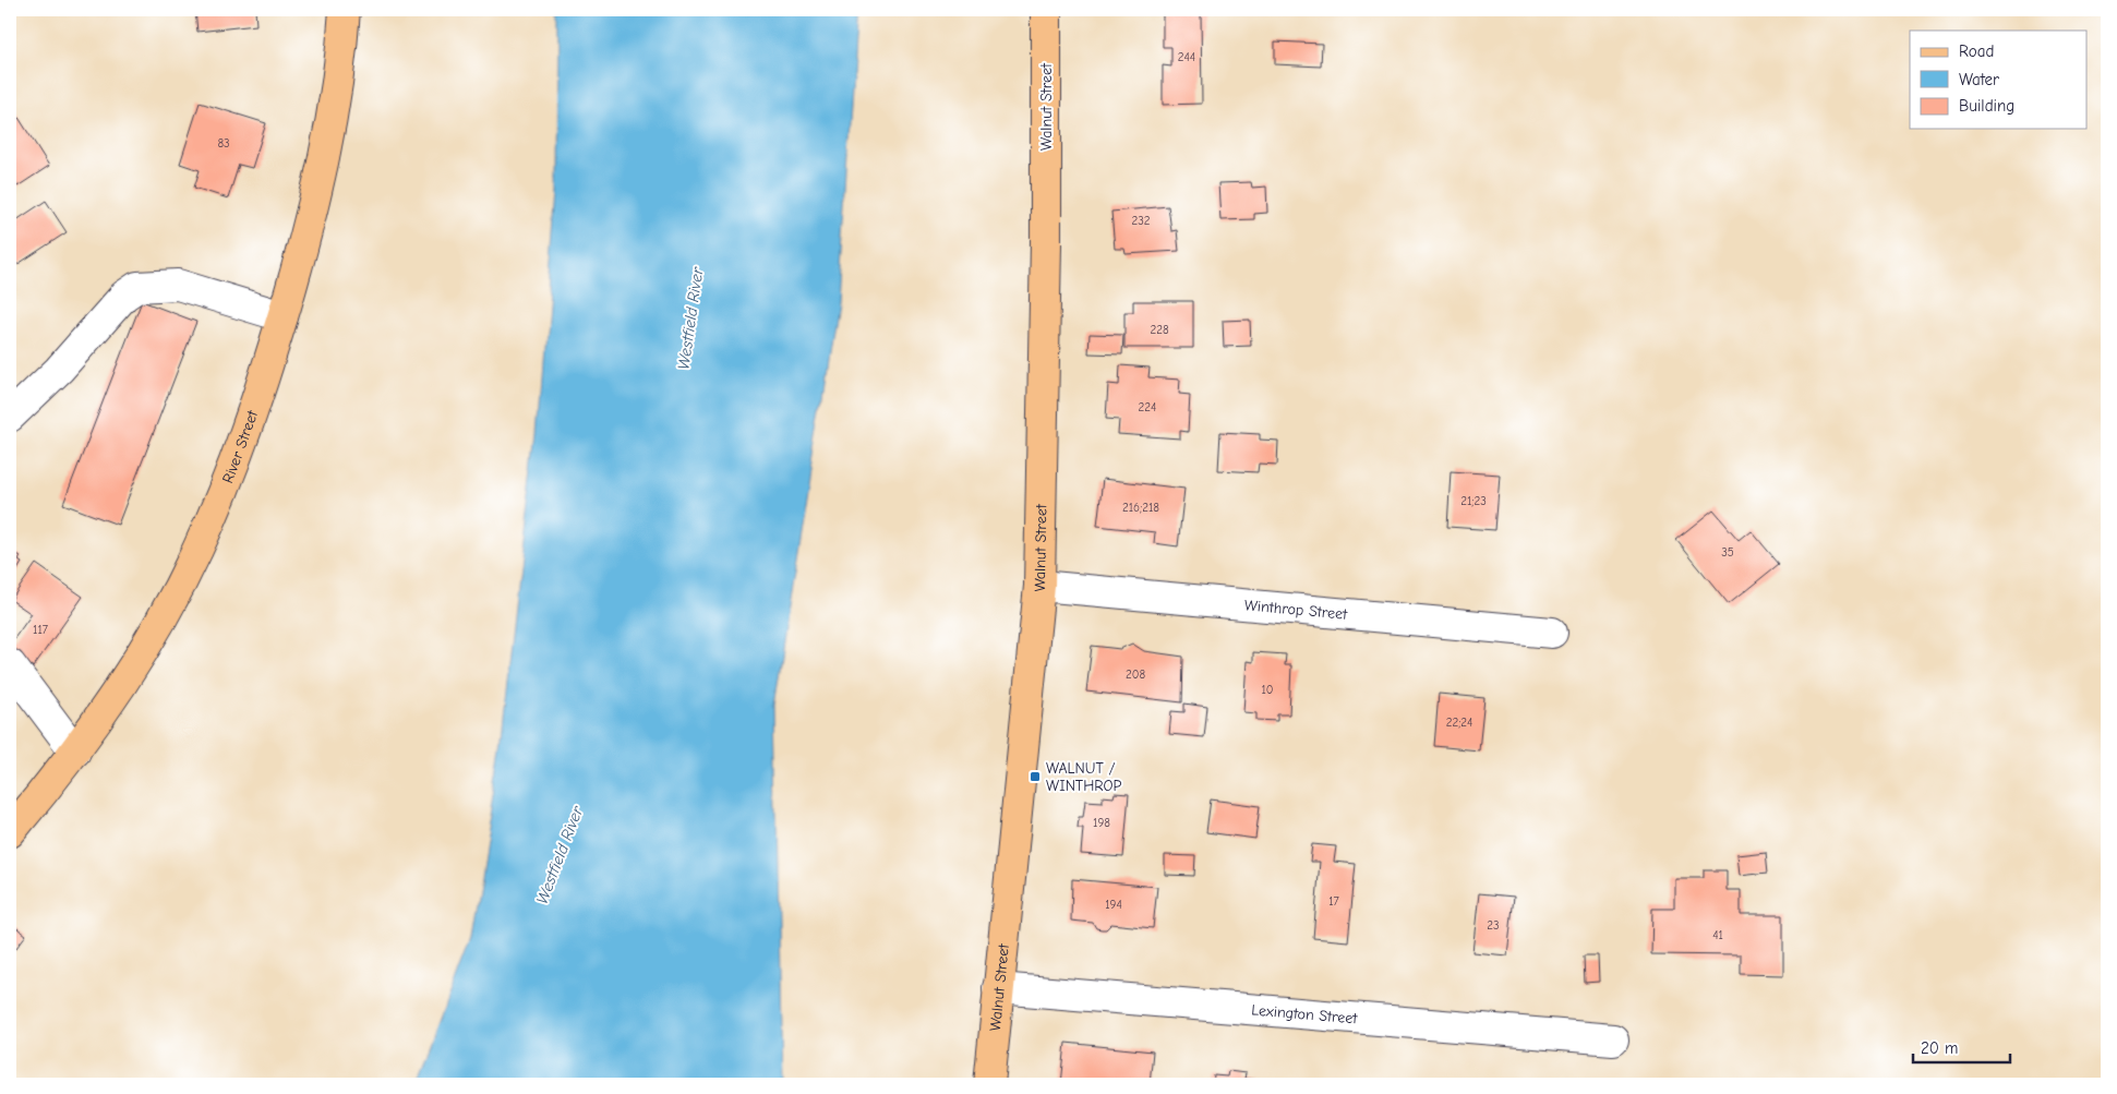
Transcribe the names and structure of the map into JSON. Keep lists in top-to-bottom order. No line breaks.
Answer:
{"streets":{"main road":["Walnut Street","River Street"],"street":["Winthrop Street","Lexington Street"]},"crossings":[["Walnut Street","Winthrop Street"],["Walnut Street","Lexington Street"]],"water":["Westfield River"],"places":{"transit":["WALNUT / WINTHROP"]},"house_numbers":["244","83","232","228","224","21;23","216;218","35","117","208","10","22;24","198","17","194","23","41"],"legend":["Road","Water","Building"],"scale_bar":"20 m"}
